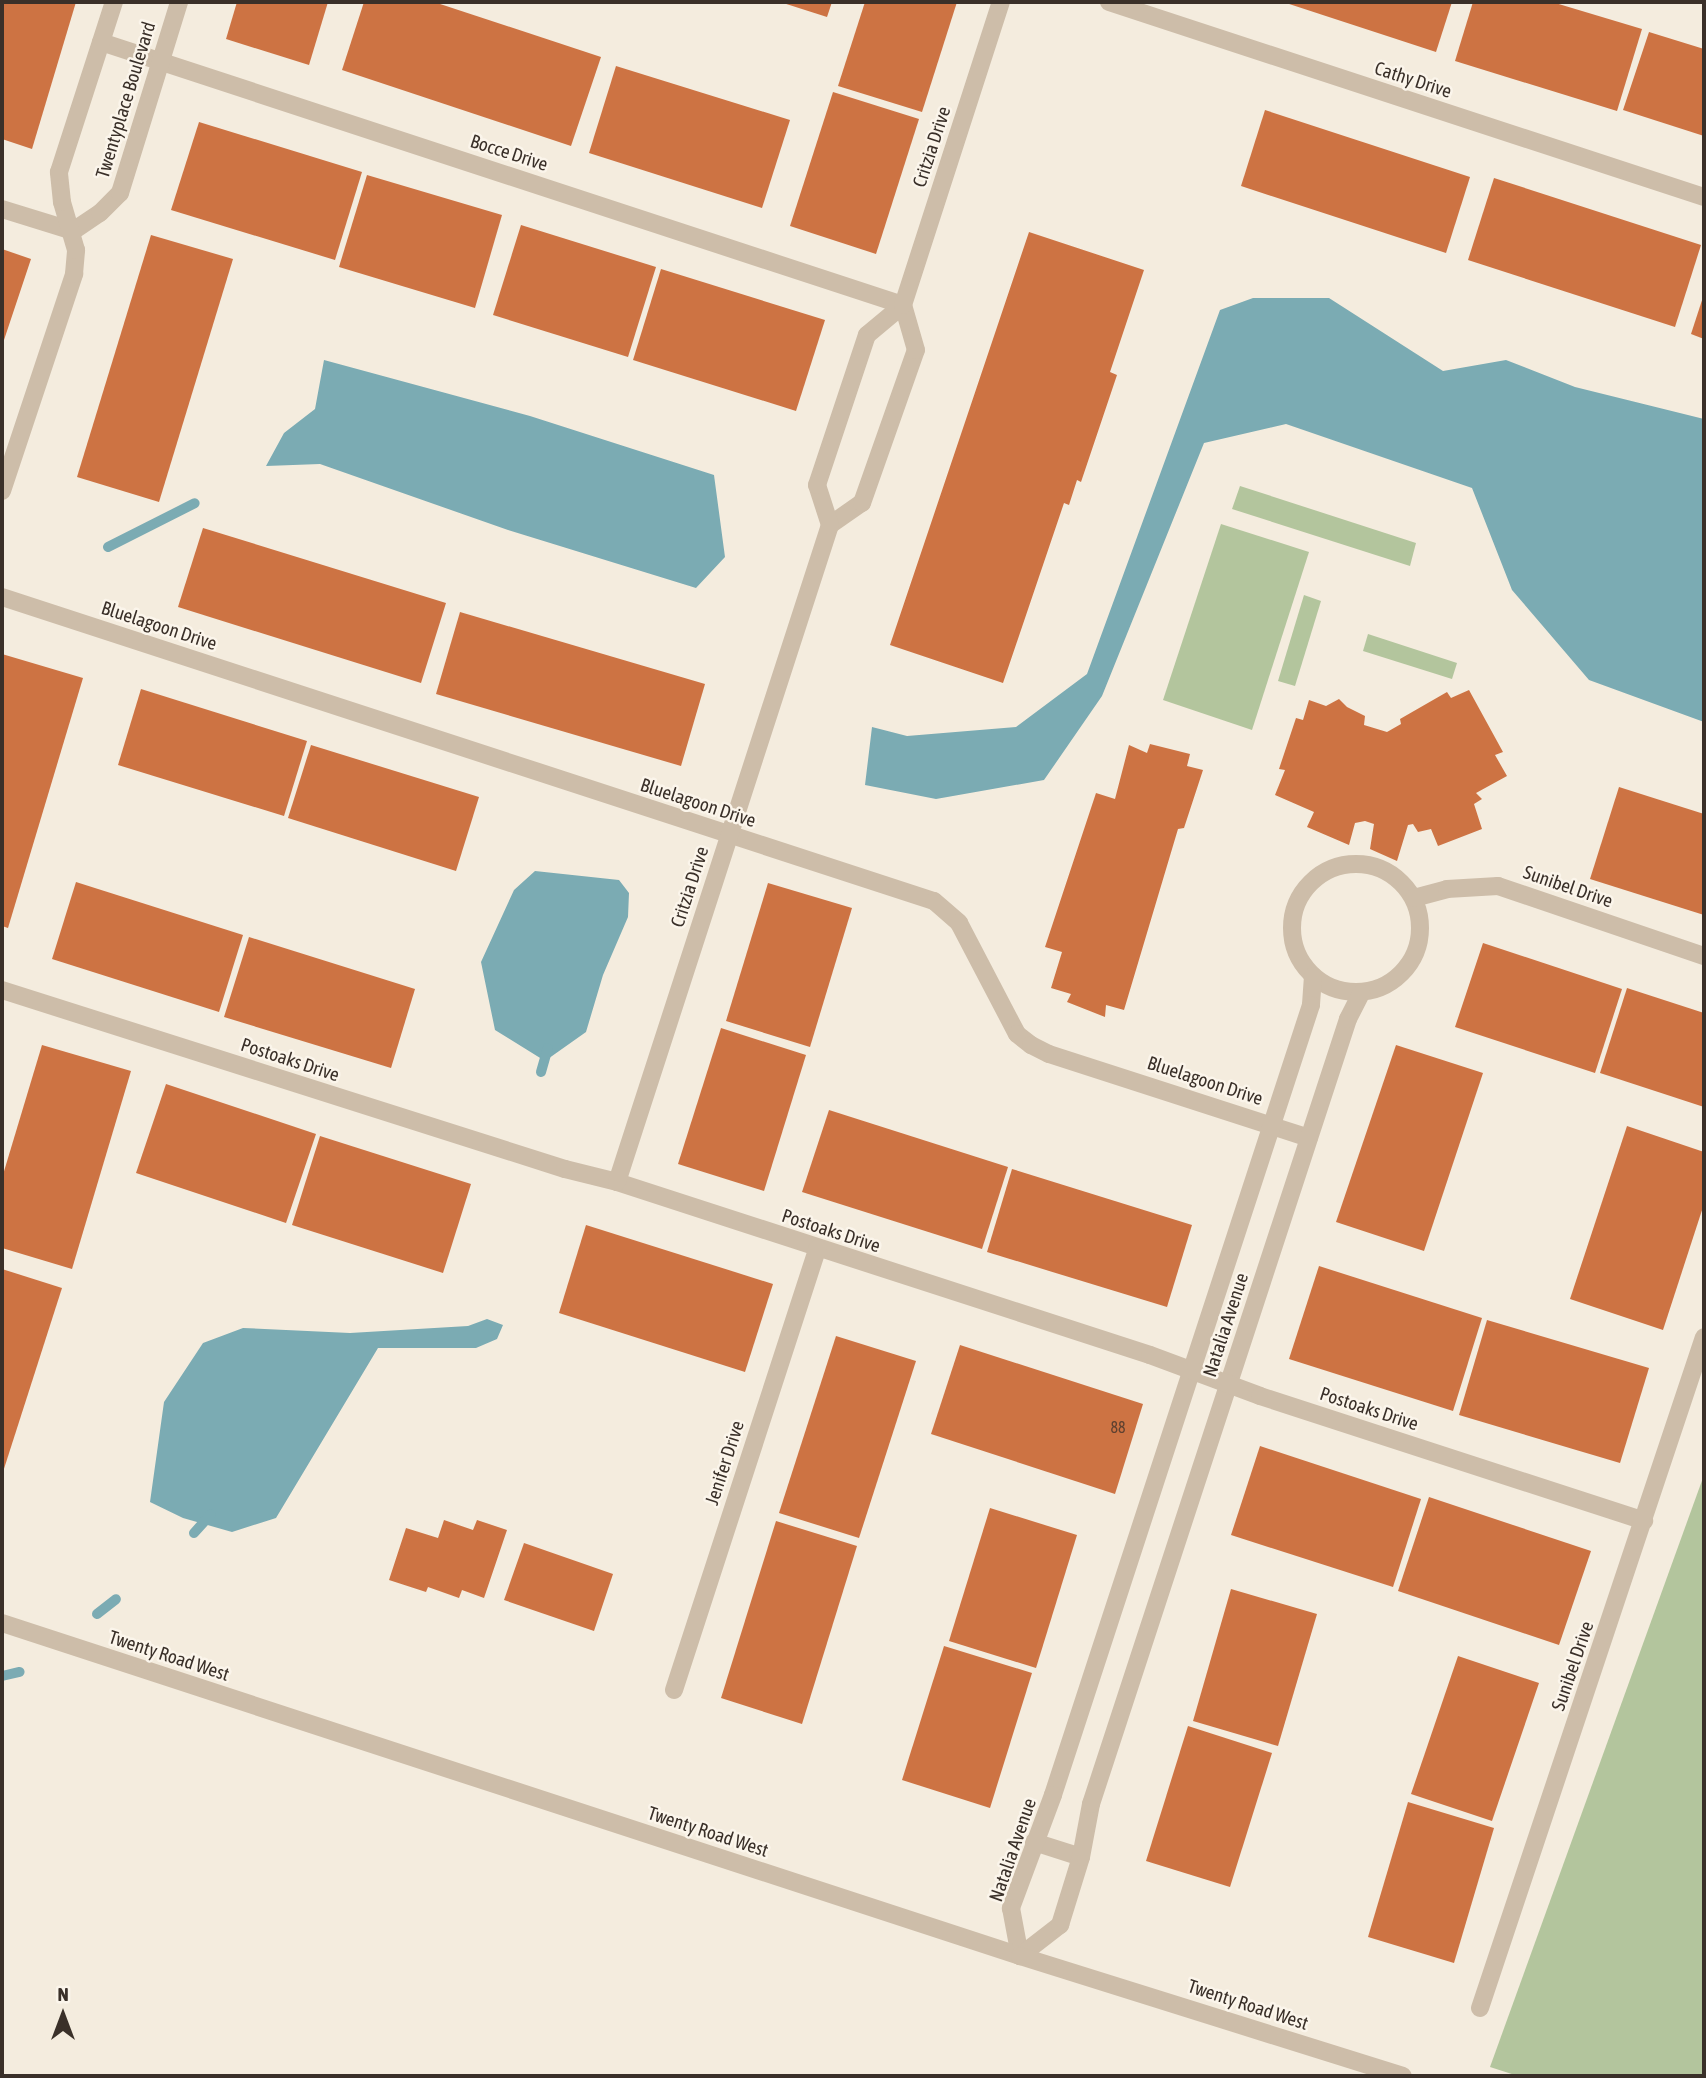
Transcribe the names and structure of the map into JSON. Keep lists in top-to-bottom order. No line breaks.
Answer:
{"streets":{"street":["Cathy Drive","Twentyplace Boulevard","Critzia Drive","Bocce Drive","Bluelagoon Drive","Sunibel Drive","Postoaks Drive","Natalia Avenue","Jenifer Drive","Twenty Road West"]},"crossings":[["Twentyplace Boulevard","Bocce Drive"],["Critzia Drive","Bocce Drive"],["Critzia Drive","Bluelagoon Drive"],["Critzia Drive","Postoaks Drive"],["Bluelagoon Drive","Natalia Avenue"],["Sunibel Drive","Postoaks Drive"],["Sunibel Drive","Natalia Avenue"],["Postoaks Drive","Natalia Avenue"],["Postoaks Drive","Jenifer Drive"],["Natalia Avenue","Twenty Road West"]],"house_numbers":["88"],"north":"top"}
